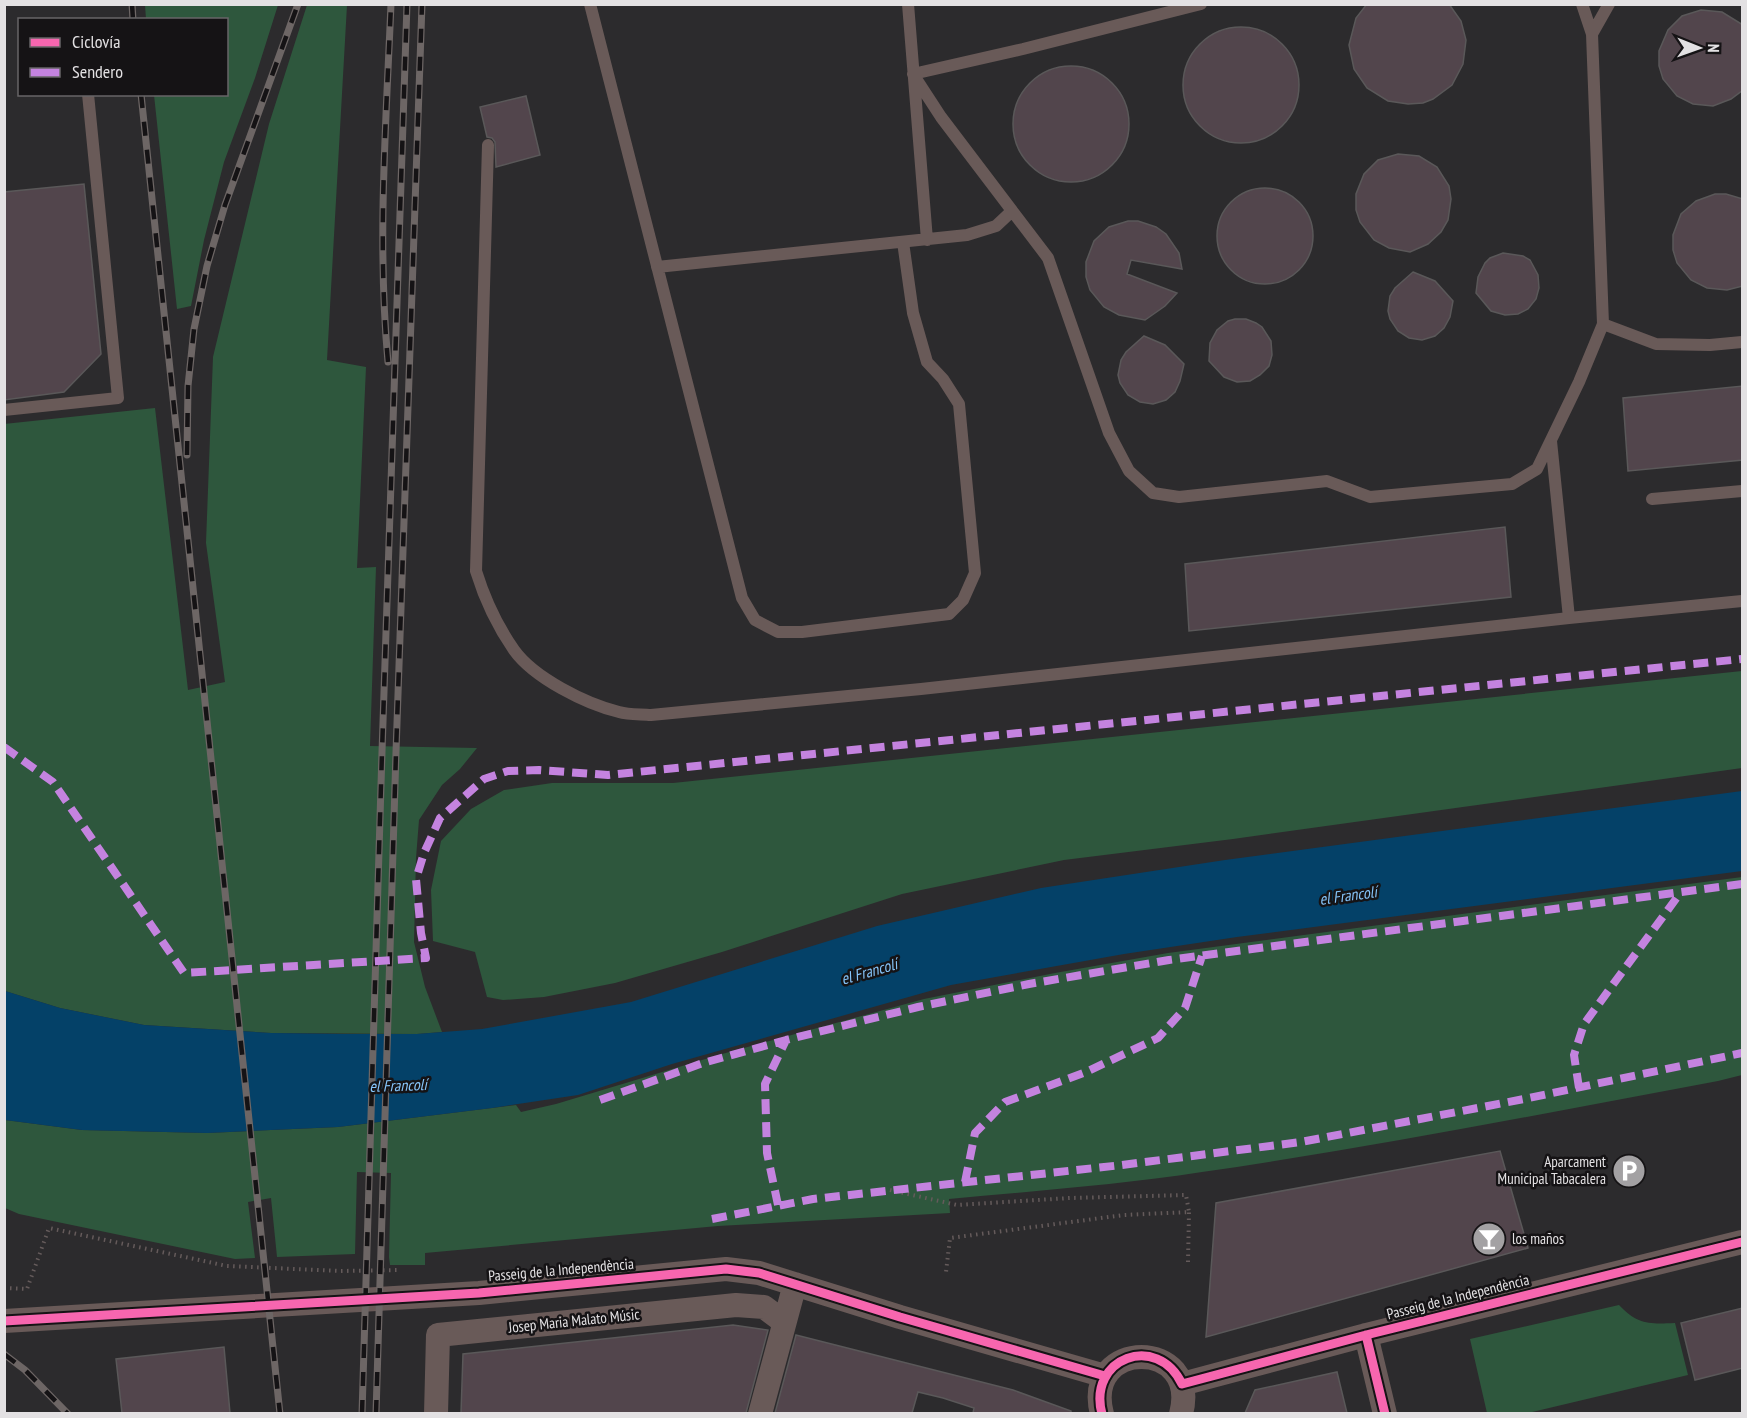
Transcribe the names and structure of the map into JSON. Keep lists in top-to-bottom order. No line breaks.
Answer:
{"streets":{"street":["Passeig de la Independència","Josep Maria Malato Músic"]},"water":["el Francolí"],"places":{"parking":["Aparcament Municipal Tabacalera"],"bar":["los maños"]},"legend":["Ciclovía","Sendero"],"north":"right"}
